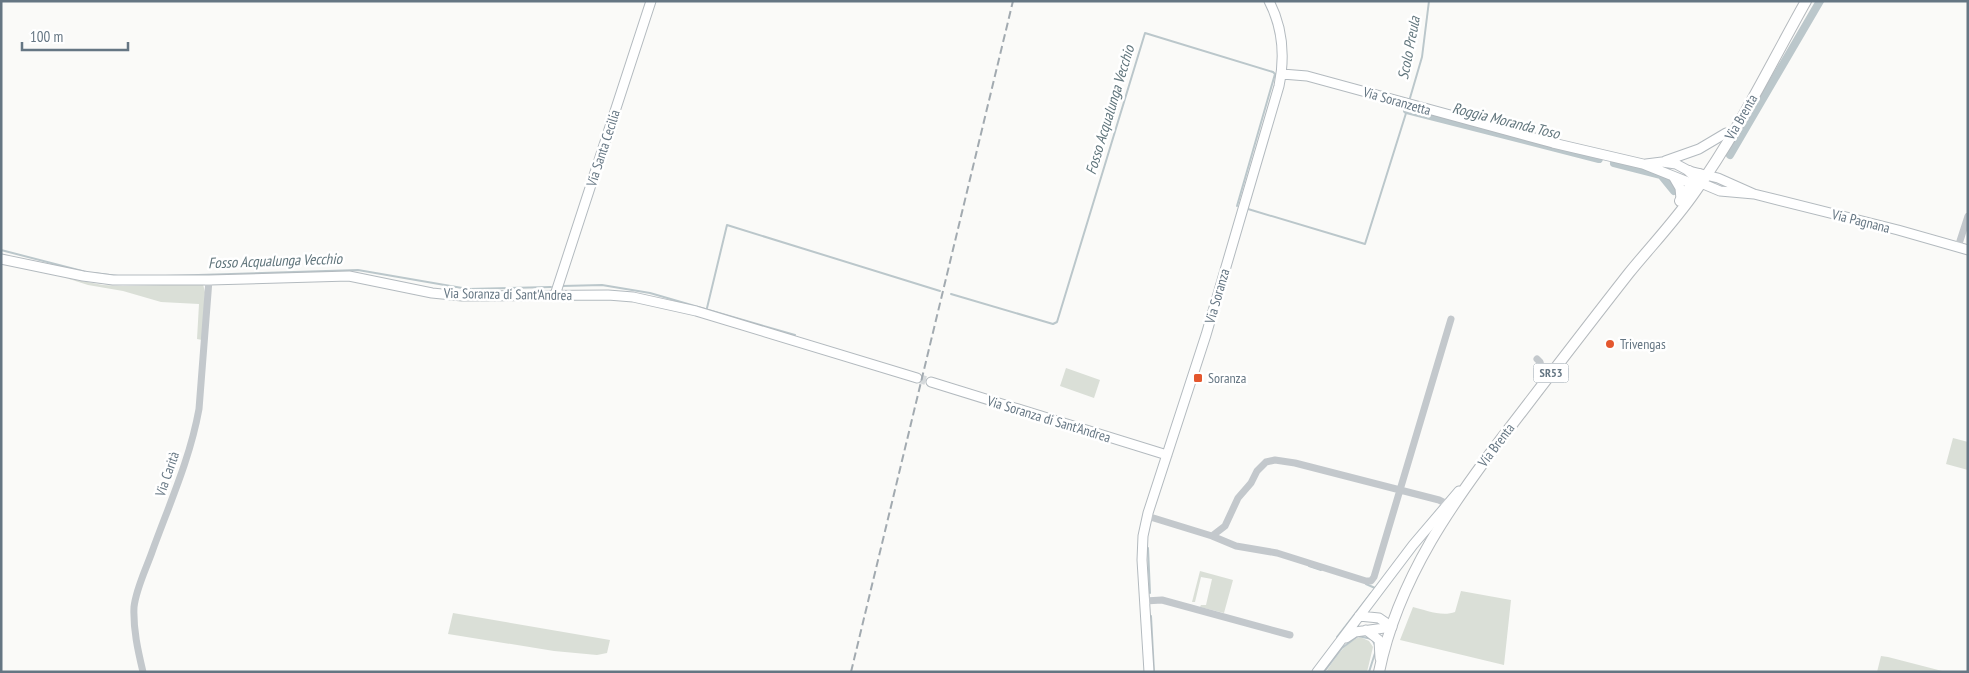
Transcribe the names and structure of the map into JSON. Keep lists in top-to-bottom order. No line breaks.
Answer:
{"streets":{"main road":["Via Brenta","SR53"],"street":["Via Soranzetta","Via Santa Cecilia","Via Pagnana","Via Soranza di Sant'Andrea","Via Soranza","Via Carità"]},"crossings":[["Via Soranzetta","Via Brenta"],["Via Soranzetta","Via Pagnana"],["Via Soranzetta","Via Soranza"],["Via Brenta","Via Pagnana"],["Via Brenta","SR53"],["Via Santa Cecilia","Via Soranza di Sant'Andrea"],["Via Soranza di Sant'Andrea","Via Soranza"],["Via Soranza di Sant'Andrea","Via Carità"]],"water":["Scolo Preula","Fosso Acqualunga Vecchio","Roggia Moranda Toso"],"places":{"other":["Trivengas"],"transit":["Soranza"]},"scale_bar":"100 m"}
